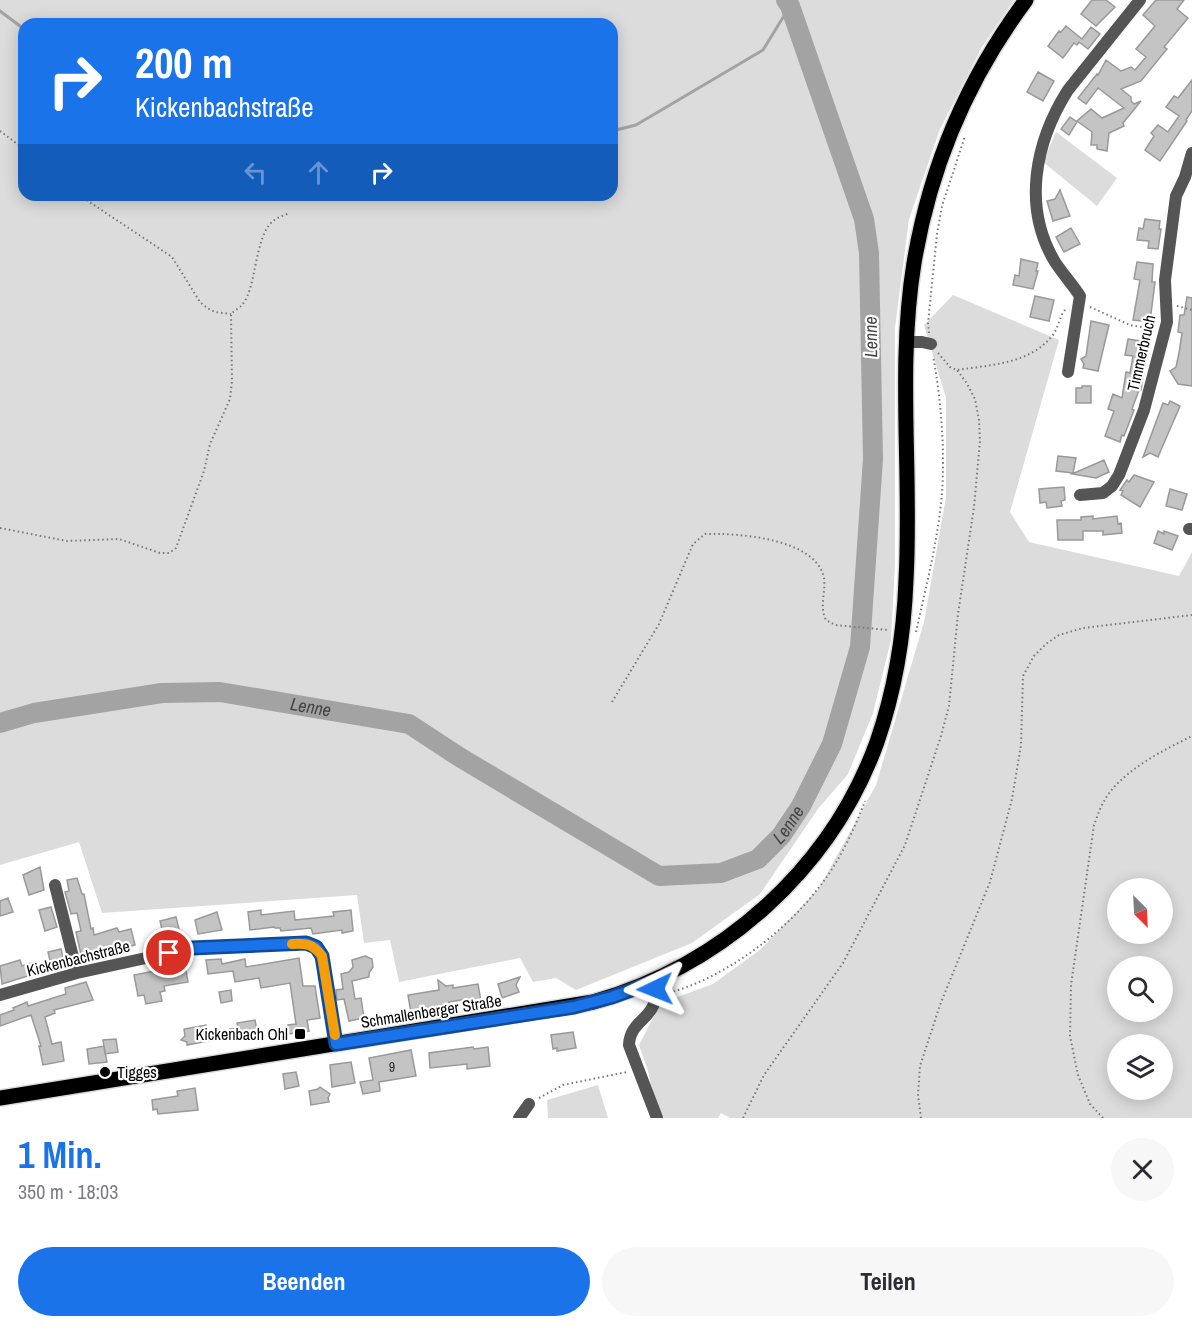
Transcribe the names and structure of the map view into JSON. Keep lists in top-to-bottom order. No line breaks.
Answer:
{"streets":{"main road":["Schmallenberger Straße"],"street":["Timmerbruch","Kickenbachstraße"]},"crossings":[["Kickenbachstraße","Schmallenberger Straße"]],"water":["Lenne"],"places":{"transit":["Kickenbach Ohl"],"other":["Tigges"]},"house_numbers":["9"],"north":"bottom right","page":{"turn":["200 m","Kickenbachstraße"],"heading":["1 Min.","350 m · 18:03"],"buttons":["Beenden","Teilen"]}}
